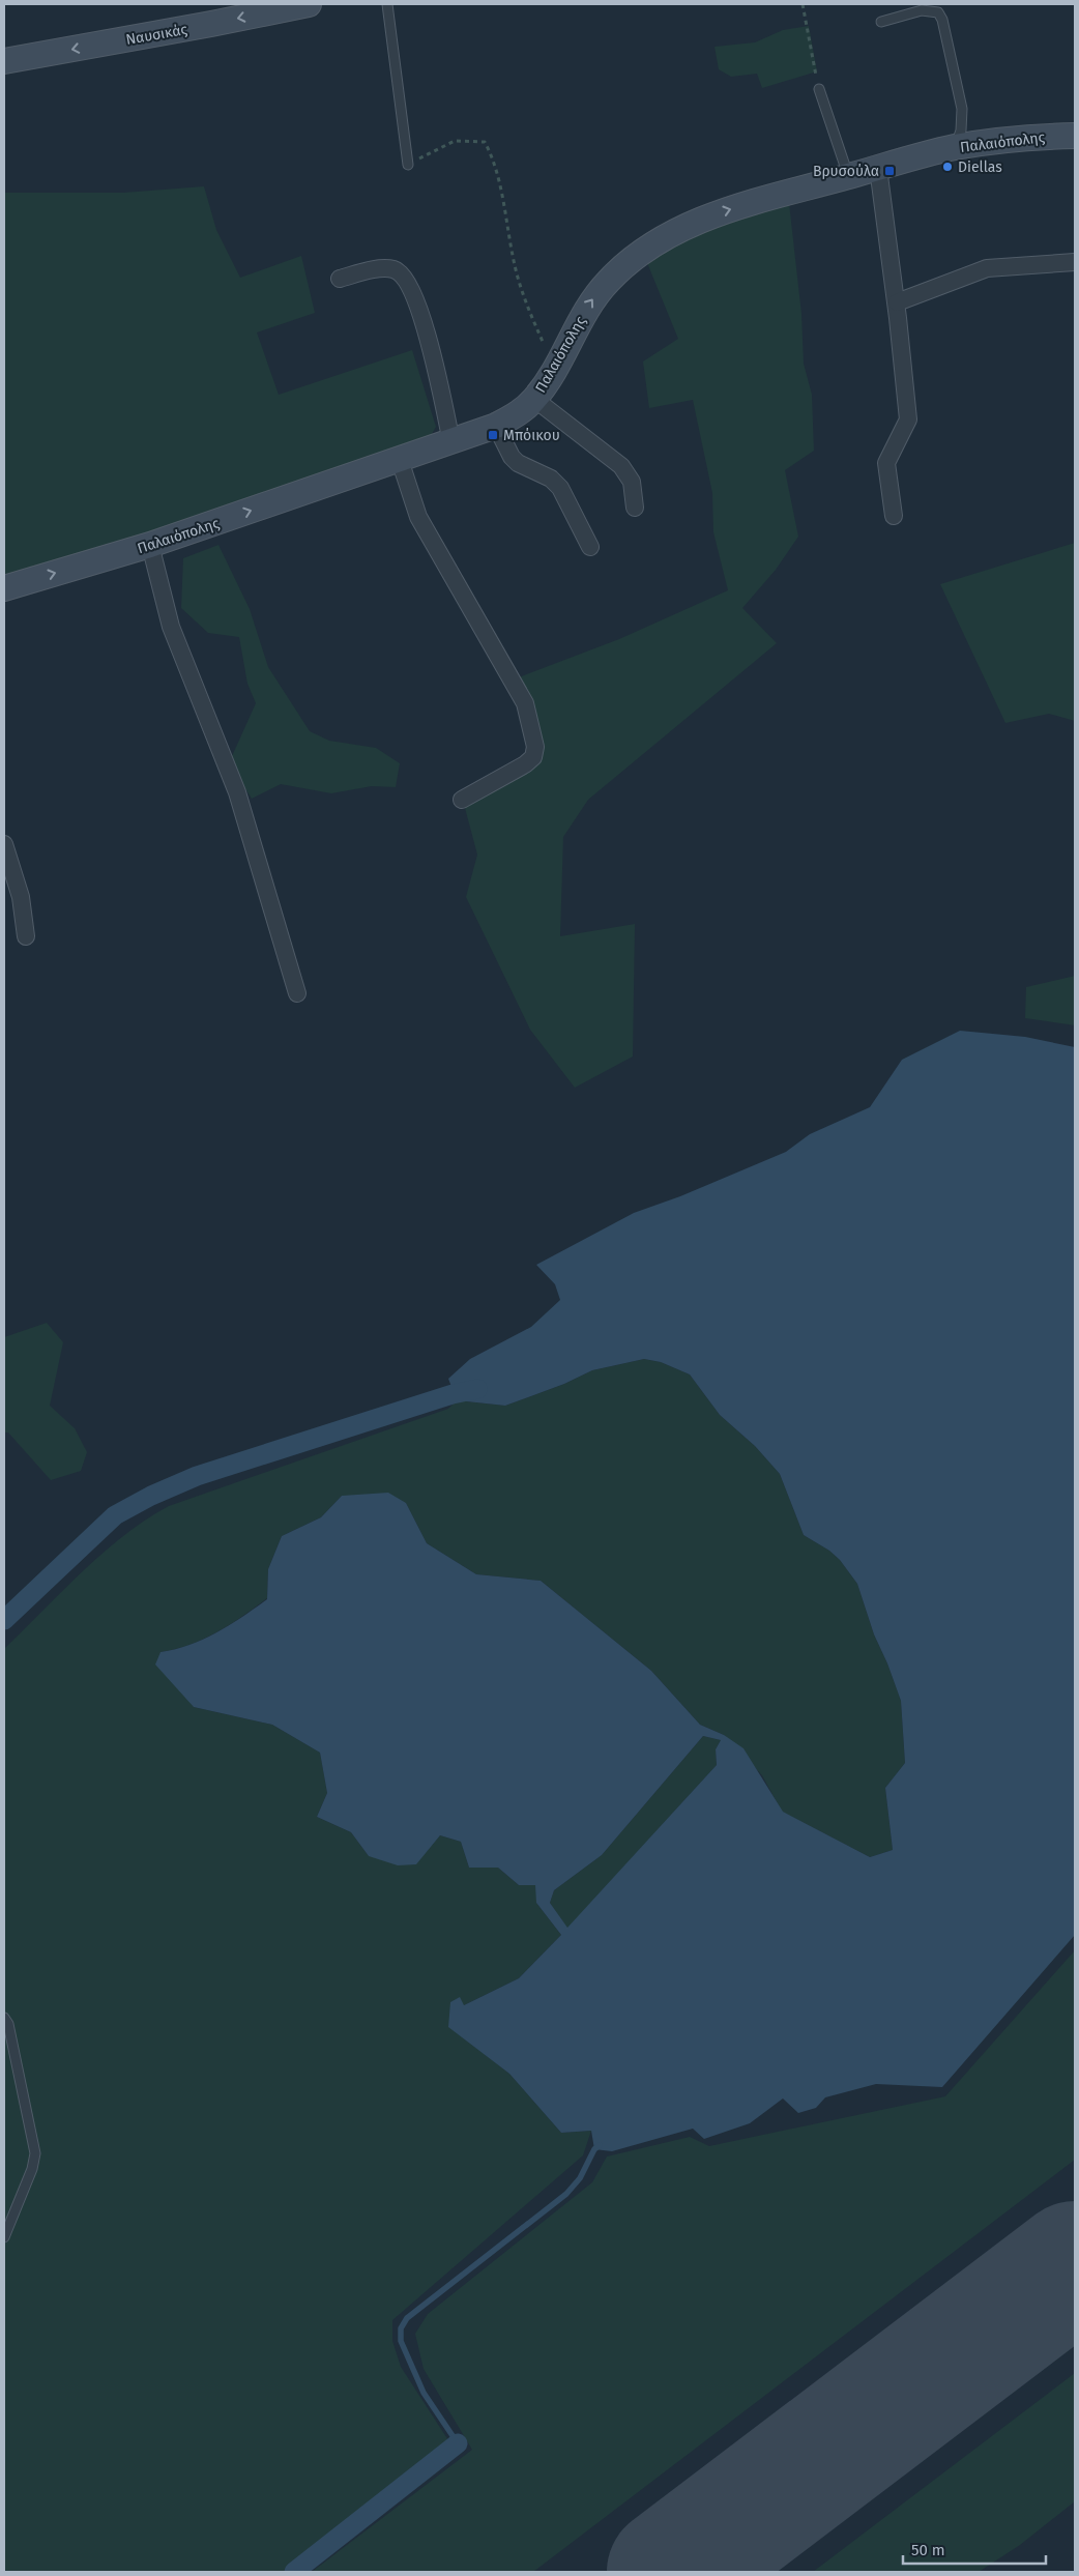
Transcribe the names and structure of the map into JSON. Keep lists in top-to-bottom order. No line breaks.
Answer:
{"streets":{"main road":["Ναυσικάς","Παλαιόπολης"]},"one_way":["Ναυσικάς","Παλαιόπολης"],"places":{"other":["Diellas"],"transit":["Βρυσούλα","Μπόικου"]},"scale_bar":"50 m"}
